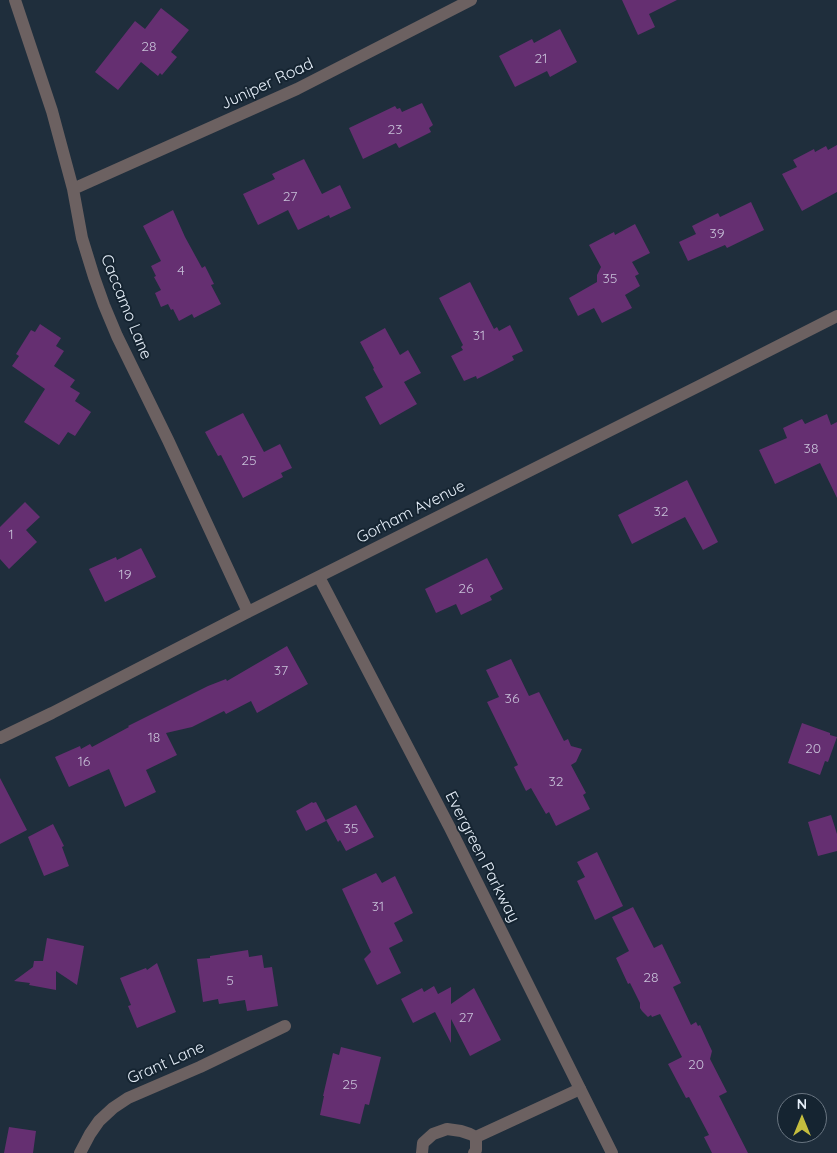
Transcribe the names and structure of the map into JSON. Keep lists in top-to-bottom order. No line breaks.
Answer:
{"streets":{"street":["Juniper Road","Caccamo Lane","Gorham Avenue","Evergreen Parkway","Grant Lane"]},"crossings":[["Juniper Road","Caccamo Lane"],["Caccamo Lane","Gorham Avenue"],["Gorham Avenue","Evergreen Parkway"]],"house_numbers":["28","21","23","27","39","4","35","31","38","25","32","1","19","26","37","36","18","20","16","32","35","31","28","5","27","20","25"],"north":"top"}
